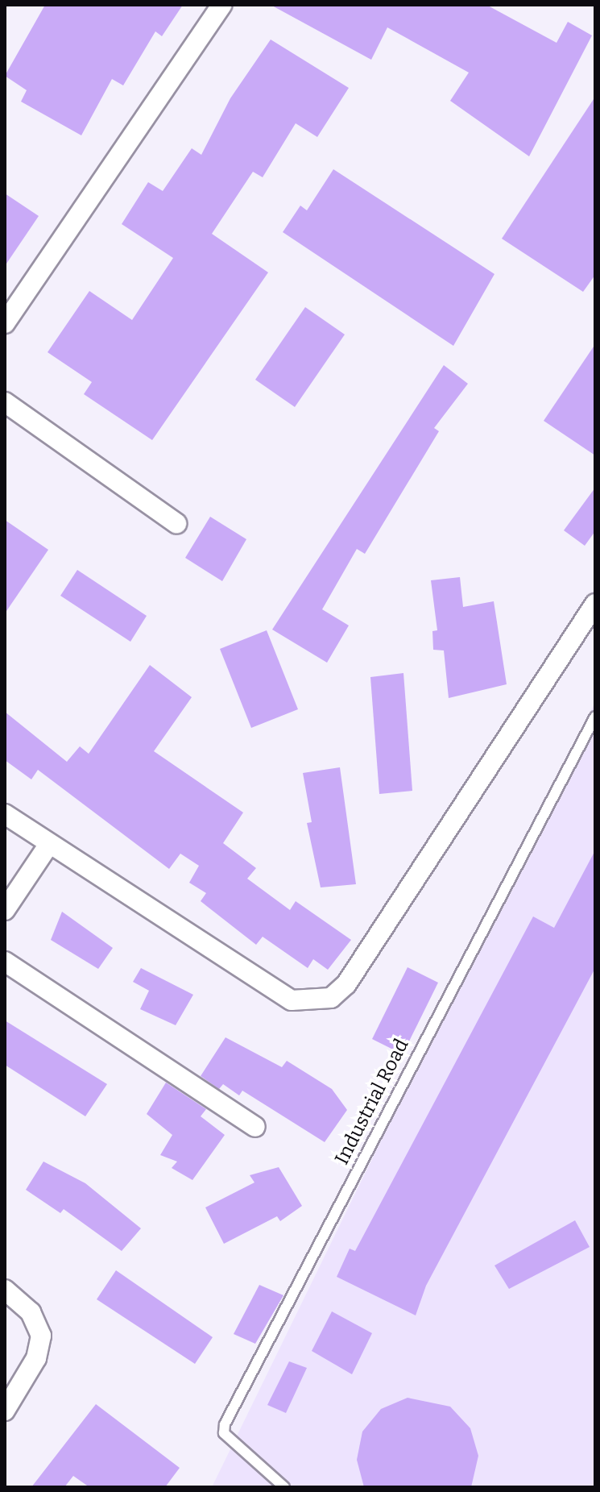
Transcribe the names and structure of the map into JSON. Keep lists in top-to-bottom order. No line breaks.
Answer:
{"streets":{"lane":["Industrial Road"]}}
